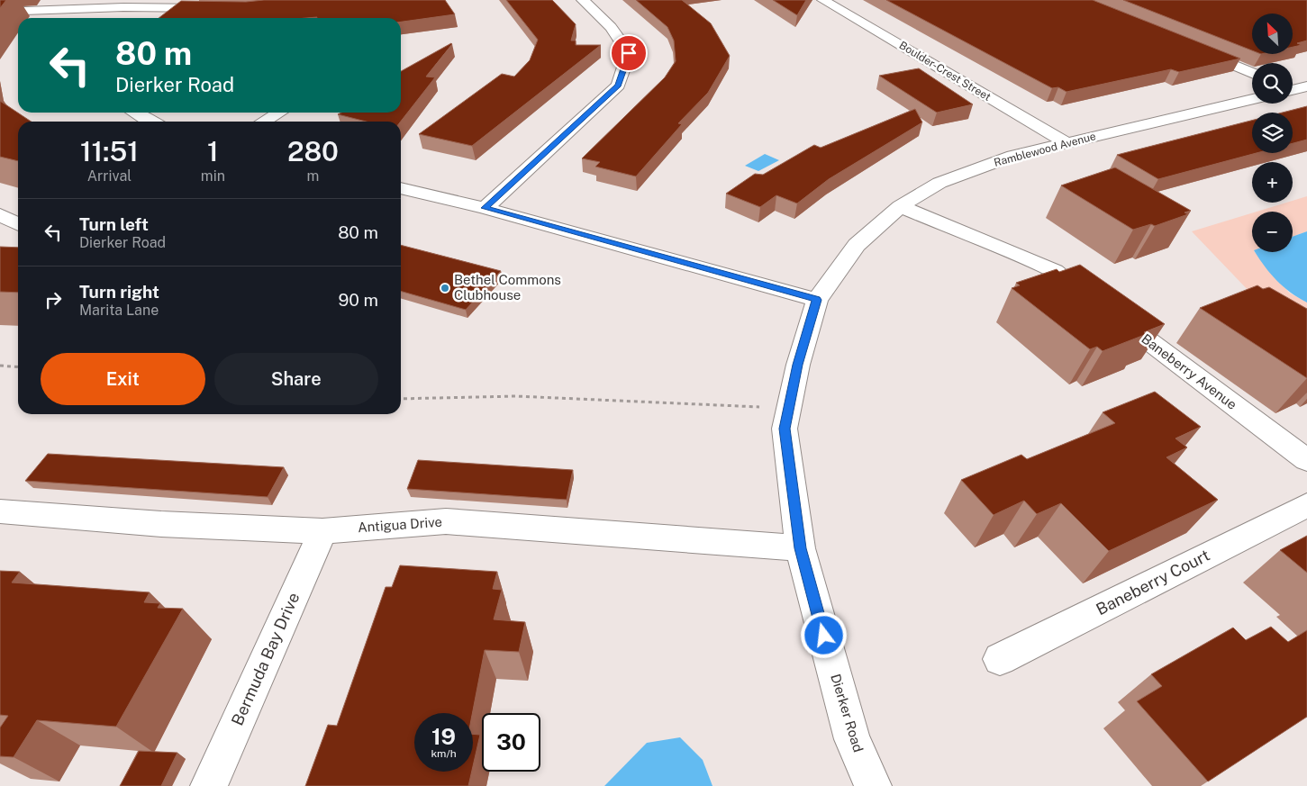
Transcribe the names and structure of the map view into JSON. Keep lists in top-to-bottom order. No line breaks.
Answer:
{"streets":{"street":["Boulder-Crest Street","Ramblewood Avenue","Baneberry Avenue","Antigua Drive","Baneberry Court","Bermuda Bay Drive","Dierker Road"]},"crossings":[["Boulder-Crest Street","Ramblewood Avenue"],["Ramblewood Avenue","Baneberry Avenue"],["Ramblewood Avenue","Dierker Road"],["Antigua Drive","Bermuda Bay Drive"],["Antigua Drive","Dierker Road"]],"places":["Bethel Commons Clubhouse"],"north":"top left","page":{"map_buttons":["+","−"],"turn":["80 m","Dierker Road"],"eta":["11:51","Arrival","1","min","280","m"],"list":[{"name":"Turn left","note":"Dierker Road","value":"80 m"},{"name":"Turn right","note":"Marita Lane","value":"90 m"}],"buttons":["Exit","Share"],"speed":"19 km/h","limit":"30"}}
